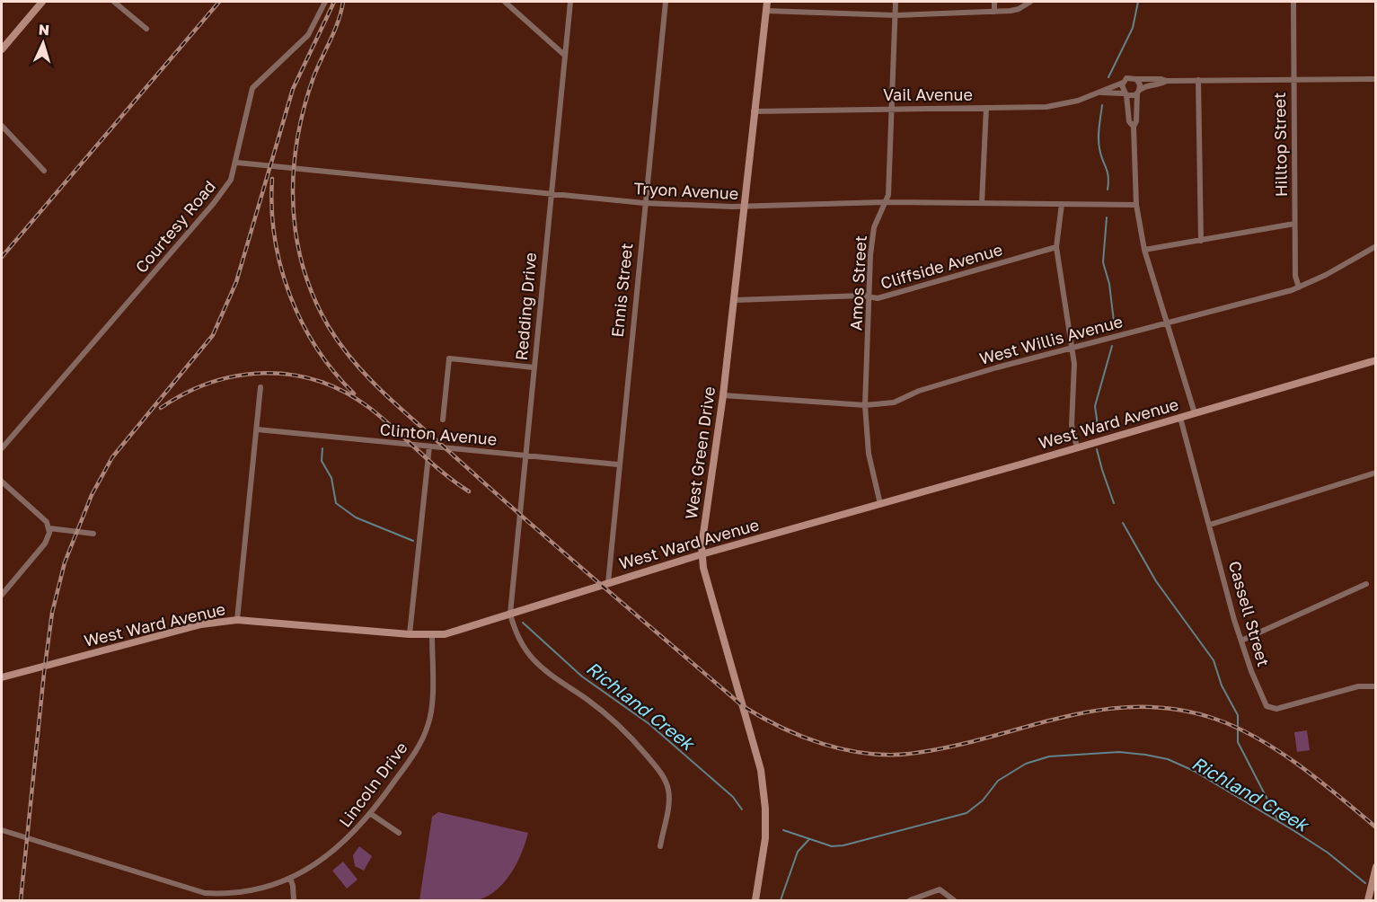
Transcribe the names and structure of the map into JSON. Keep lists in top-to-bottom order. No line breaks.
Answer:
{"streets":{"street":["Vail Avenue","Hilltop Street","Tryon Avenue","Courtesy Road","Cliffside Avenue","Amos Street","Ennis Street","Redding Drive","West Willis Avenue","West Ward Avenue","Clinton Avenue","West Green Drive","Cassell Street","Lincoln Drive"]},"crossings":[["Vail Avenue","Amos Street"],["Vail Avenue","West Green Drive"],["Hilltop Street","West Willis Avenue"],["Tryon Avenue","Courtesy Road"],["Tryon Avenue","Amos Street"],["Tryon Avenue","Ennis Street"],["Tryon Avenue","Redding Drive"],["Tryon Avenue","West Green Drive"],["Cliffside Avenue","Amos Street"],["Cliffside Avenue","West Green Drive"],["Amos Street","West Willis Avenue"],["Amos Street","West Ward Avenue"],["Ennis Street","West Ward Avenue"],["Ennis Street","Clinton Avenue"],["Redding Drive","West Ward Avenue"],["Redding Drive","Clinton Avenue"],["West Willis Avenue","West Green Drive"],["West Ward Avenue","West Green Drive"],["West Ward Avenue","Cassell Street"],["West Ward Avenue","Lincoln Drive"]],"water":["Richland Creek"],"north":"top"}
